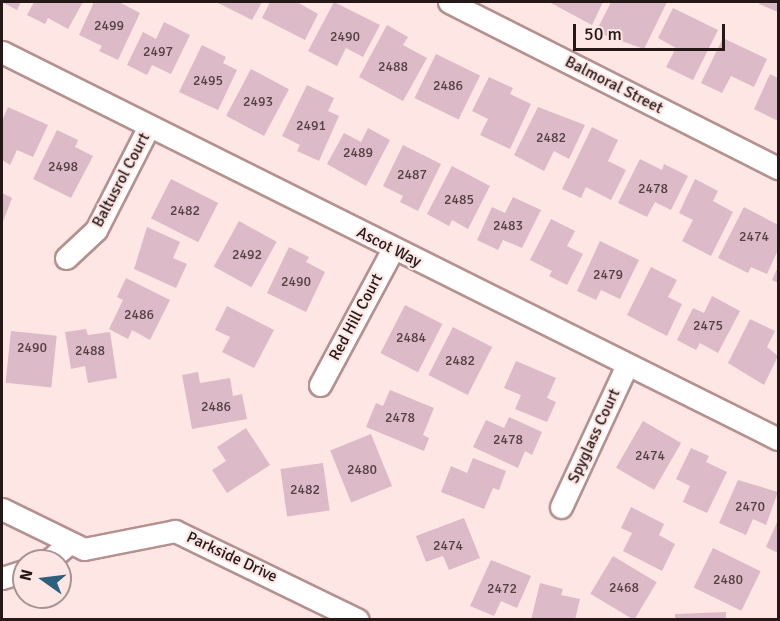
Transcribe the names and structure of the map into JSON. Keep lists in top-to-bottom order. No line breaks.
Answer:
{"streets":{"street":["Balmoral Street","Baltusrol Court","Ascot Way","Red Hill Court","Spyglass Court","Parkside Drive"]},"crossings":[["Baltusrol Court","Ascot Way"],["Ascot Way","Red Hill Court"],["Ascot Way","Spyglass Court"]],"house_numbers":["2499","2490","2497","2488","2495","2486","2493","2491","2482","2489","2498","2487","2478","2485","2482","2483","2474","2492","2479","2490","2486","2475","2484","2490","2488","2482","2486","2478","2478","2474","2480","2482","2470","2474","2480","2468","2472"],"scale_bar":"50 m","north":"left"}
